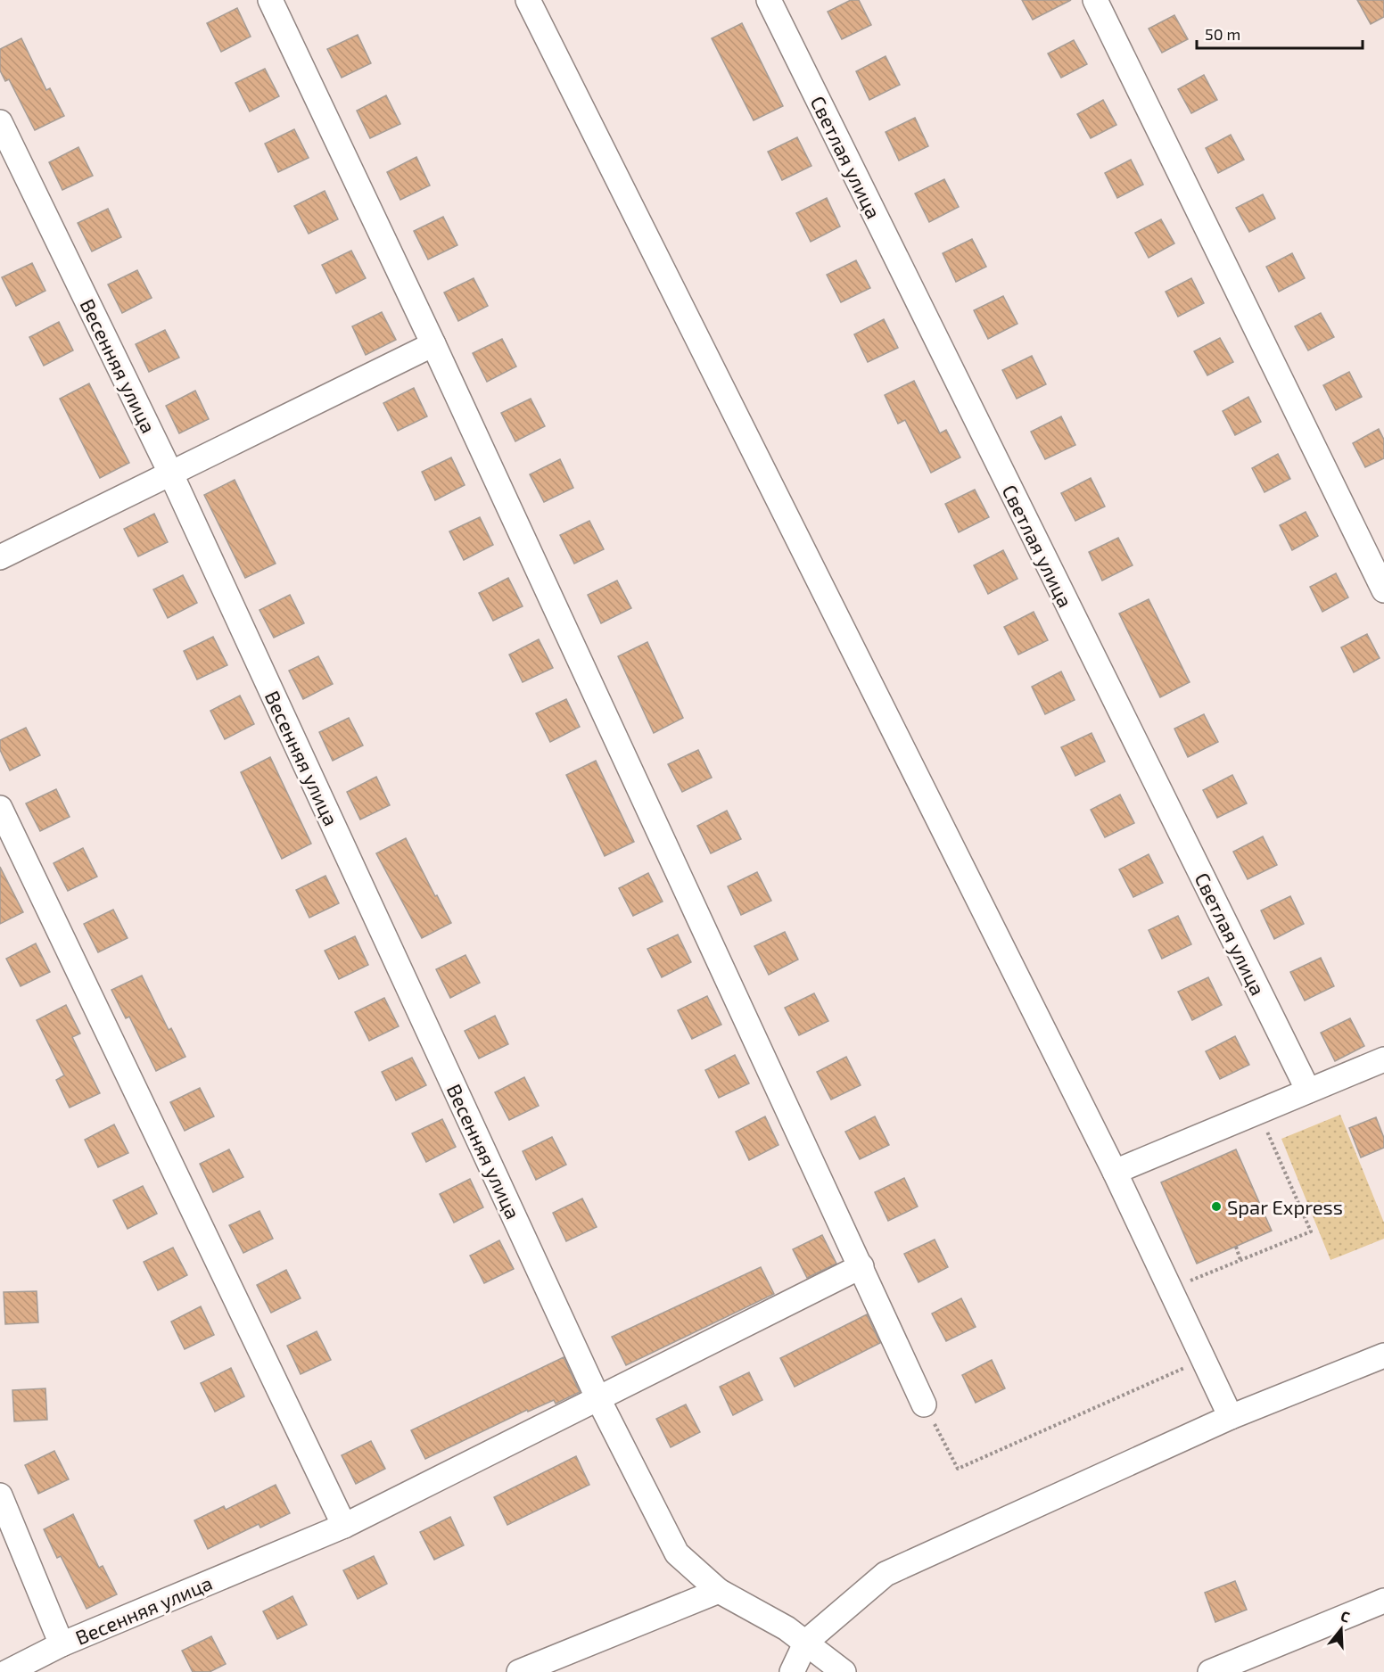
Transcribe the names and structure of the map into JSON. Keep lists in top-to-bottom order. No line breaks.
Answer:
{"streets":{"street":["Светлая улица","Весенняя улица"]},"places":["Spar Express"],"scale_bar":"50 m","north":"top"}
